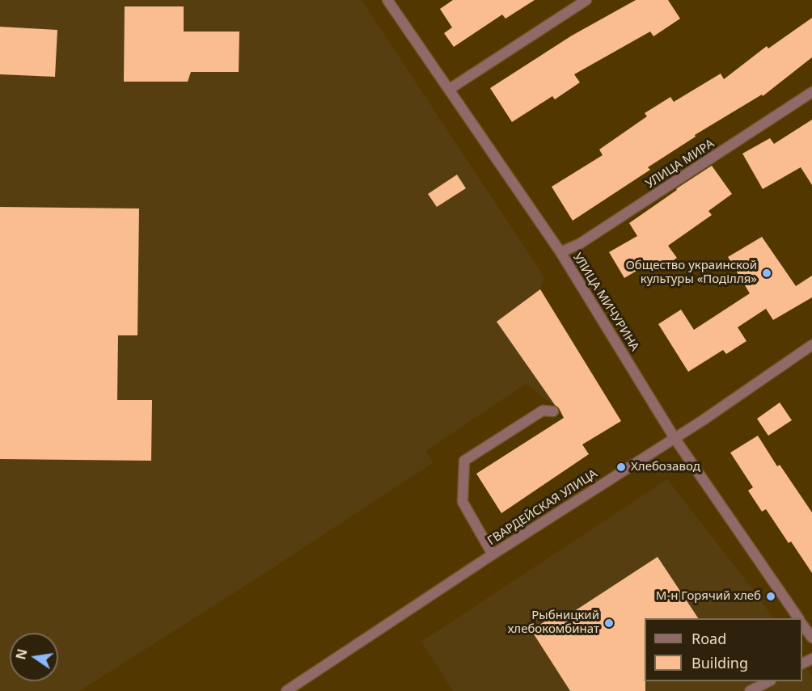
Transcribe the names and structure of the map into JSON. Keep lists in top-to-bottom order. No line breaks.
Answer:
{"streets":{"street":["УЛИЦА МИРА","УЛИЦА МИЧУРИНА","ГВАРДЕЙСКАЯ УЛИЦА"]},"crossings":[["УЛИЦА МИРА","УЛИЦА МИЧУРИНА"],["УЛИЦА МИЧУРИНА","ГВАРДЕЙСКАЯ УЛИЦА"]],"places":["Общество украинской культуры «Поділля»","Хлебозавод","М-н Горячий хлеб","Рыбницкий хлебокомбинат"],"legend":["Road","Building"],"north":"left"}
